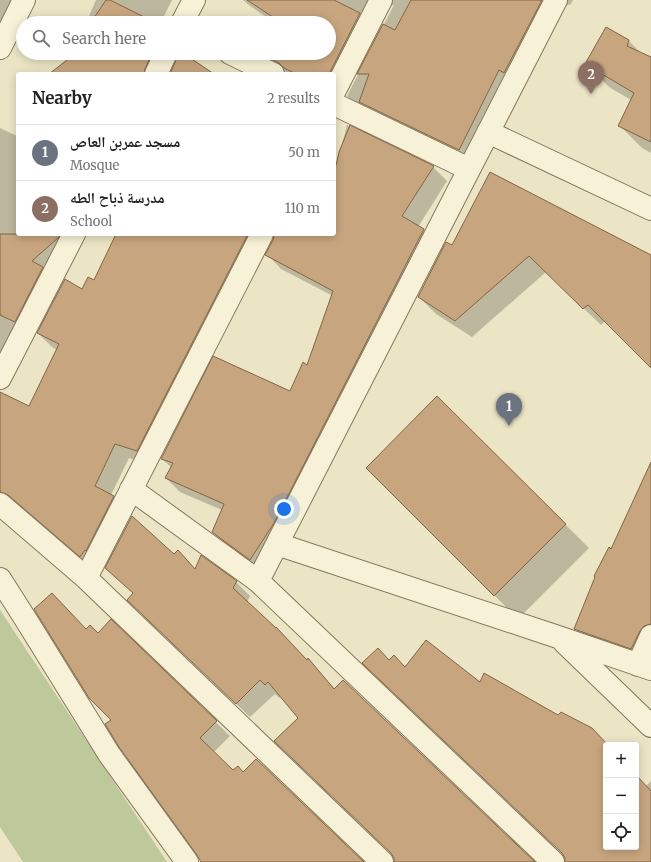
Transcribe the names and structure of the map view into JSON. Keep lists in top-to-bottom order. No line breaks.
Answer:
{"page":{"search":"Search here","pins":["2","1"],"heading":["Nearby","2 results"],"list":[{"mark":"1","name":"مسجد عمربن العاص","note":"Mosque","value":"50 m"},{"mark":"2","name":"مدرسة ذباح الطه","note":"School","value":"110 m"}],"map_buttons":["+","−"]}}
